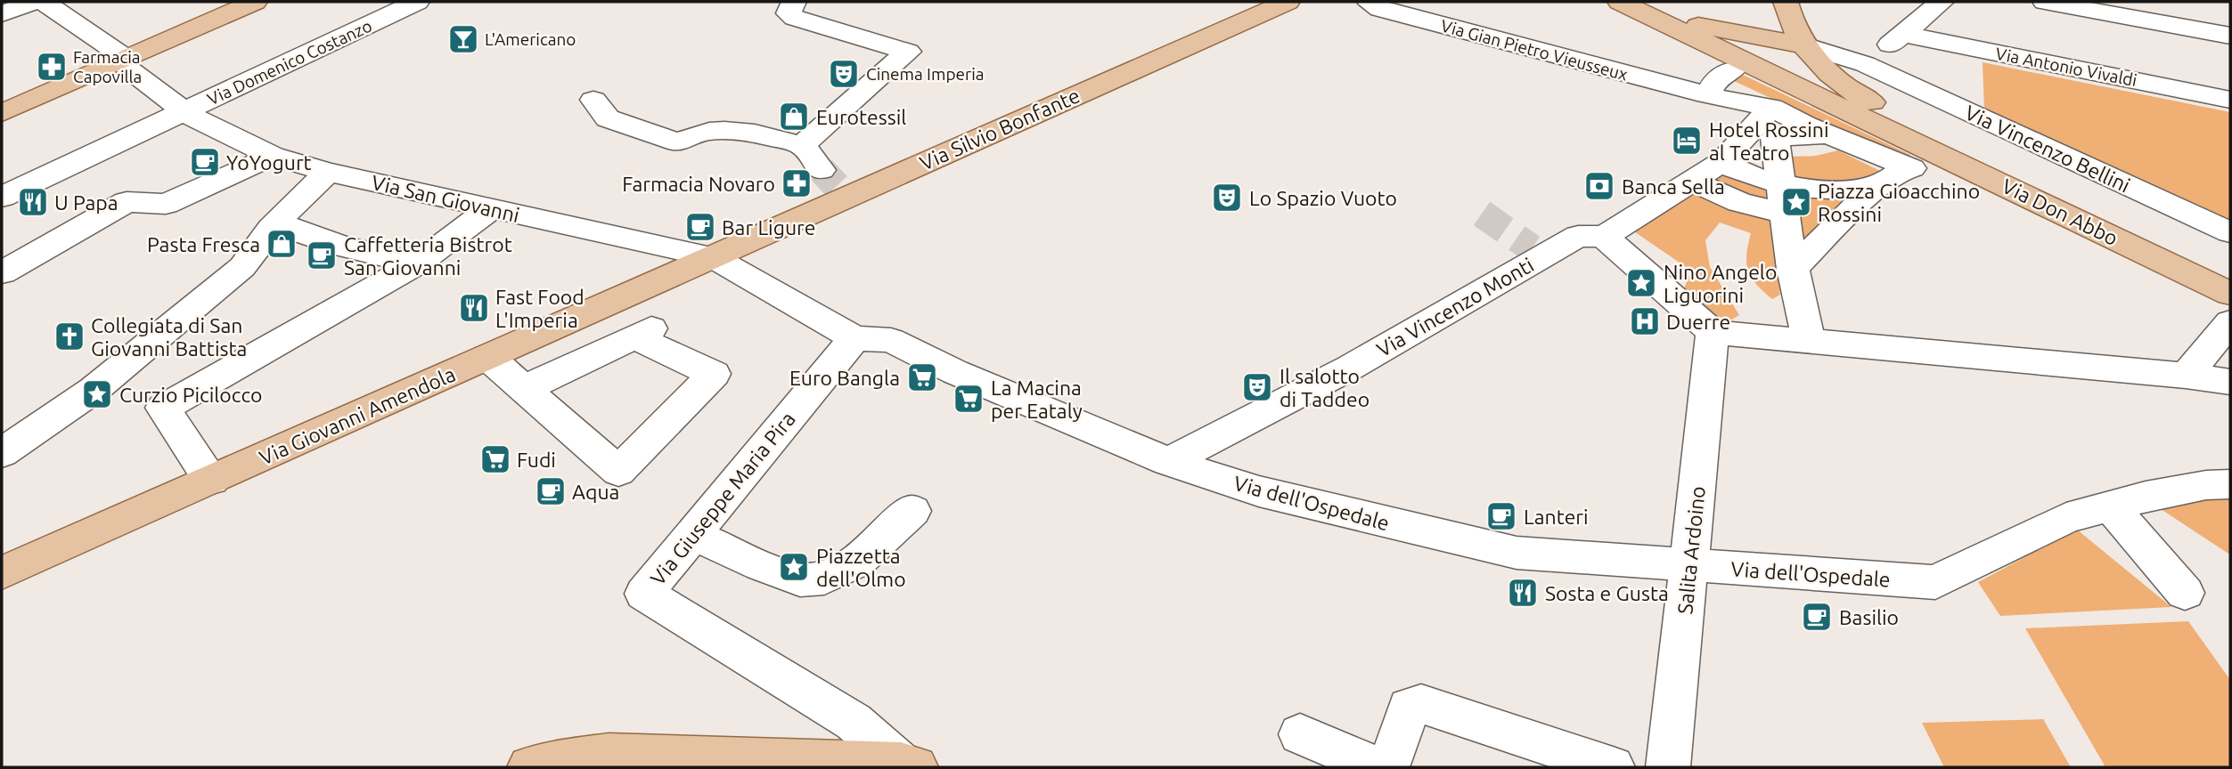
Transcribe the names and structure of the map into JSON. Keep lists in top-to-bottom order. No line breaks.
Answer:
{"streets":{"main road":["Via Silvio Bonfante","Via Don Abbo","Via Giovanni Amendola"],"street":["Via Gian Pietro Vieusseux","Via Domenico Costanzo","Via Antonio Vivaldi","Via Vincenzo Bellini","Via San Giovanni","Via Vincenzo Monti","Via Giuseppe Maria Pira","Via dell'Ospedale","Salita Ardoino"]},"crossings":[["Via Domenico Costanzo","Via San Giovanni"],["Via Silvio Bonfante","Via San Giovanni"],["Via Silvio Bonfante","Via Giovanni Amendola"],["Via Silvio Bonfante","Via dell'Ospedale"],["Via Vincenzo Bellini","Via Don Abbo"],["Via San Giovanni","Via Giovanni Amendola"],["Via San Giovanni","Via dell'Ospedale"],["Via Vincenzo Monti","Via dell'Ospedale"],["Via Giovanni Amendola","Via dell'Ospedale"],["Via Giuseppe Maria Pira","Via dell'Ospedale"],["Via dell'Ospedale","Salita Ardoino"]],"places":{"bar":["L'Americano"],"pharmacy":["Farmacia Capovilla","Farmacia Novaro"],"theatre":["Cinema Imperia","Lo Spazio Vuoto","Il salotto di Taddeo"],"shop":["Eurotessil","Pasta Fresca"],"hotel":["Hotel Rossini al Teatro"],"cafe":["YoYogurt","Bar Ligure","Caffetteria Bistrot San Giovanni","Aqua","Lanteri","Basilio"],"bank":["Banca Sella"],"restaurant":["U Papa","Fast Food L'Imperia","Sosta e Gusta"],"place":["Piazza Gioacchino Rossini","Nino Angelo Liguorini","Curzio Picilocco","Piazzetta dell'Olmo"],"hospital":["Duerre"],"church":["Collegiata di San Giovanni Battista"],"supermarket":["Euro Bangla","La Macina per Eataly","Fudi"]}}
